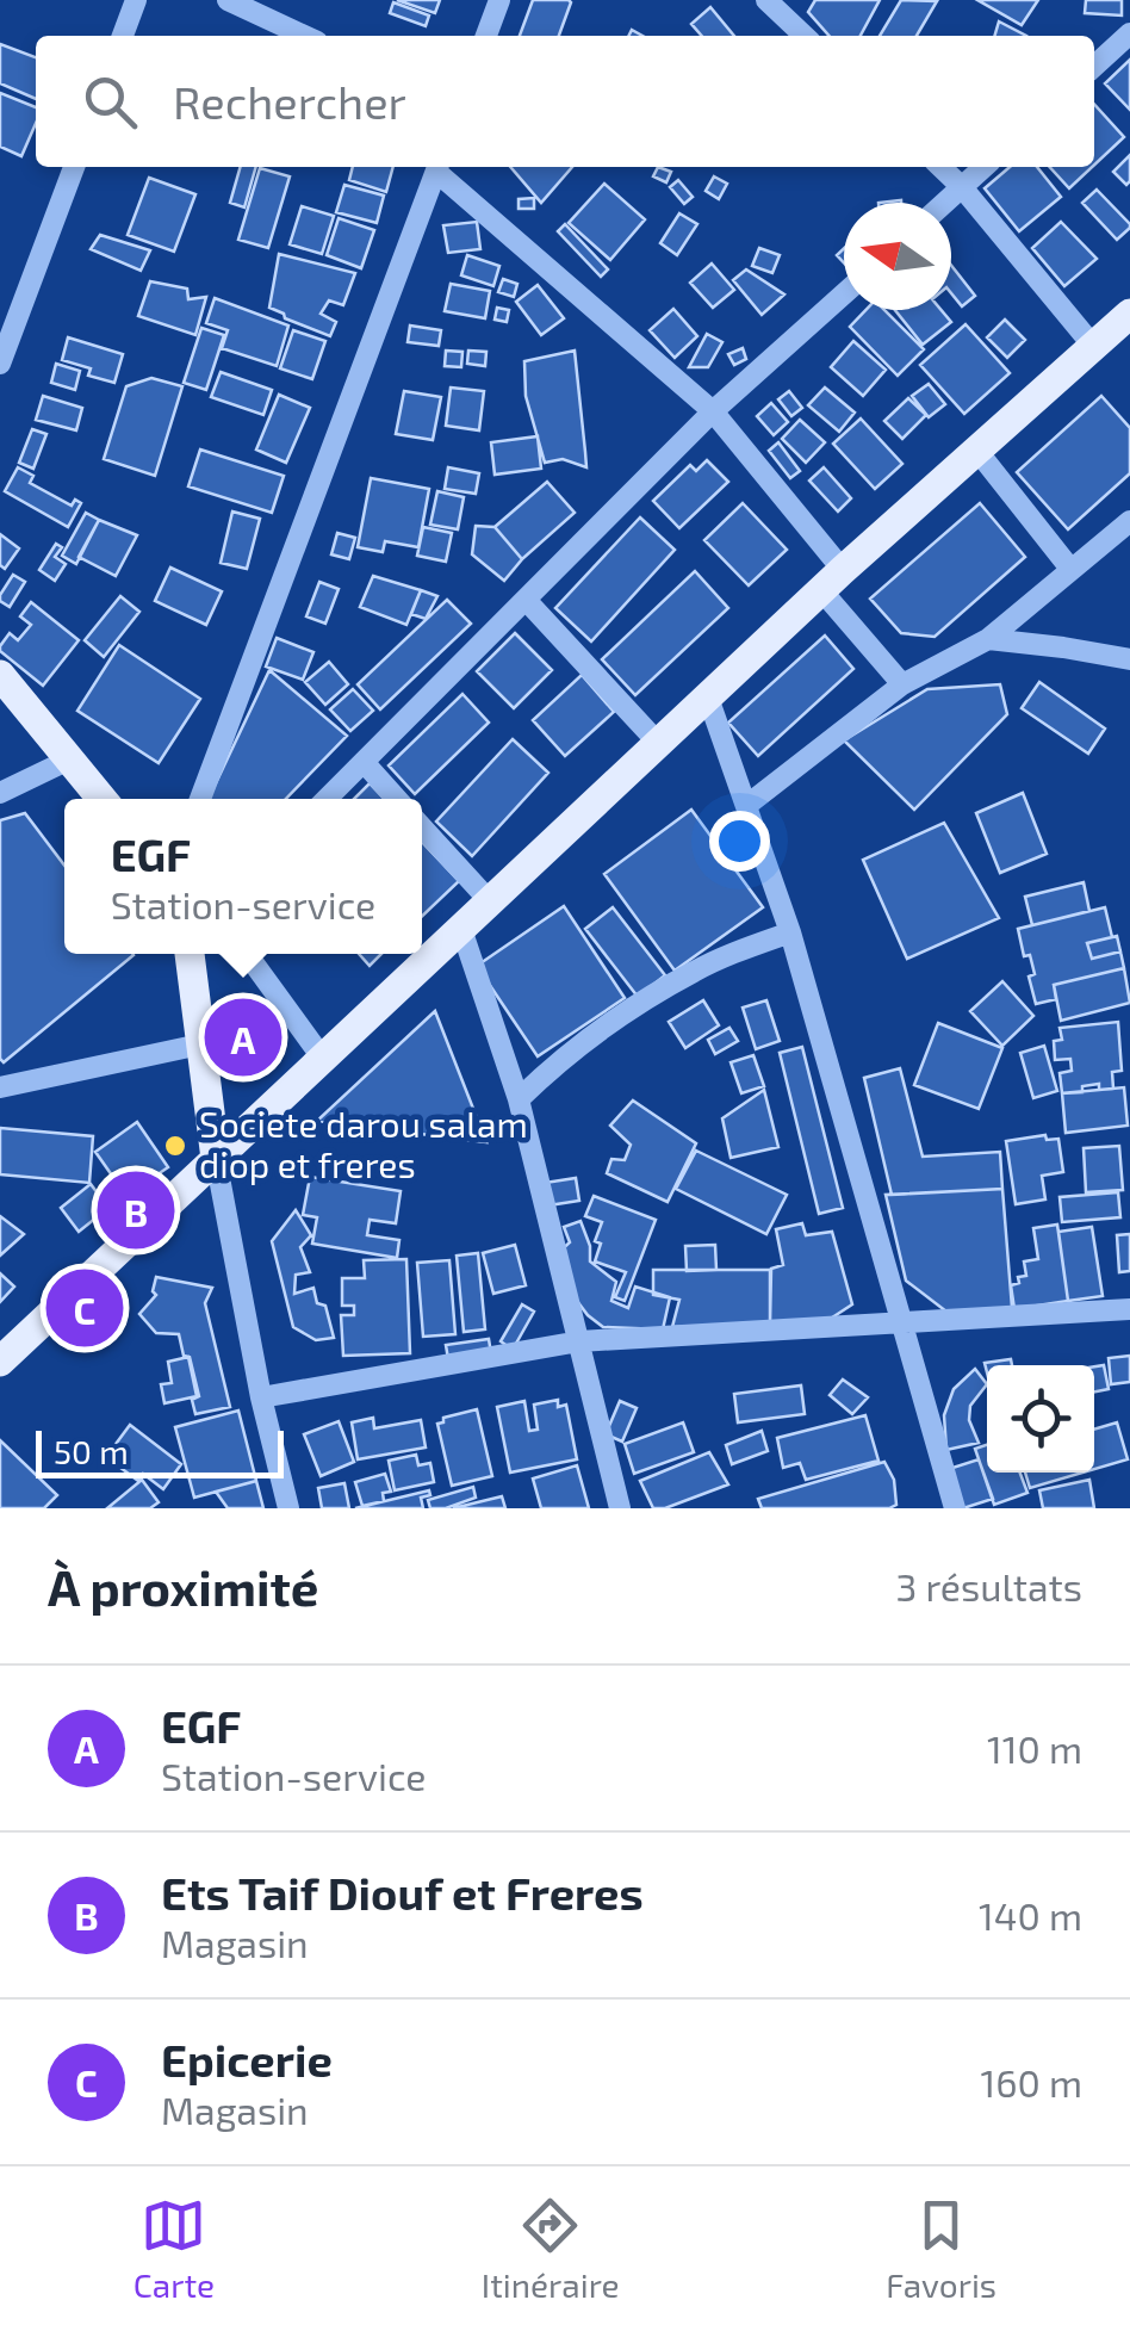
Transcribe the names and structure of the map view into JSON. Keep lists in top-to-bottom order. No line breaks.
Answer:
{"places":["Societe darou salam diop et freres"],"scale_bar":"50 m","north":"left","page":{"search":"Rechercher","popup":["EGF","Station-service"],"pins":["A","B","C"],"scale":"50 m","heading":["À proximité","3 résultats"],"list":[{"mark":"A","name":"EGF","note":"Station-service","value":"110 m"},{"mark":"B","name":"Ets Taif Diouf et Freres","note":"Magasin","value":"140 m"},{"mark":"C","name":"Epicerie","note":"Magasin","value":"160 m"}],"nav":["Carte","Itinéraire","Favoris"]}}
